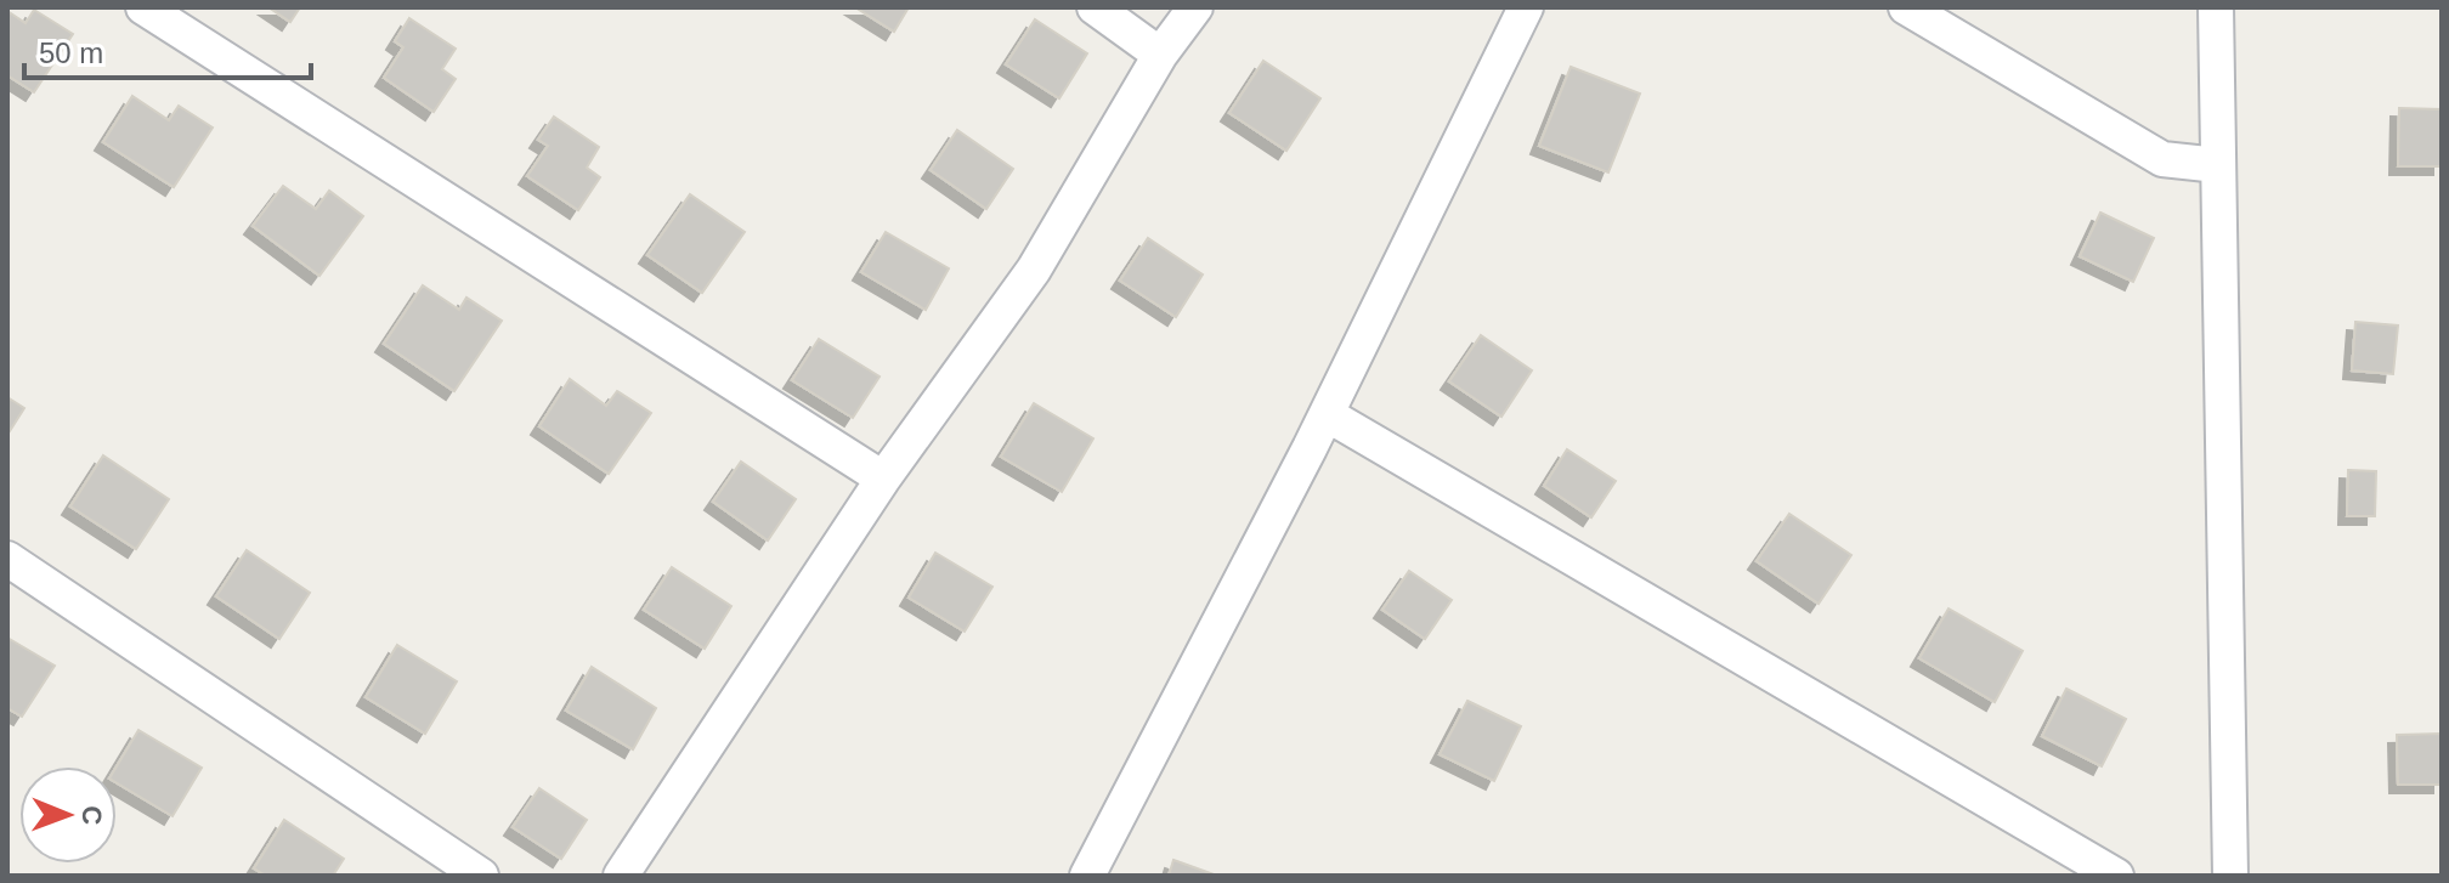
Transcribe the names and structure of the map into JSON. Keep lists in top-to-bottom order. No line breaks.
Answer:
{"scale_bar":"50 m","north":"right"}
